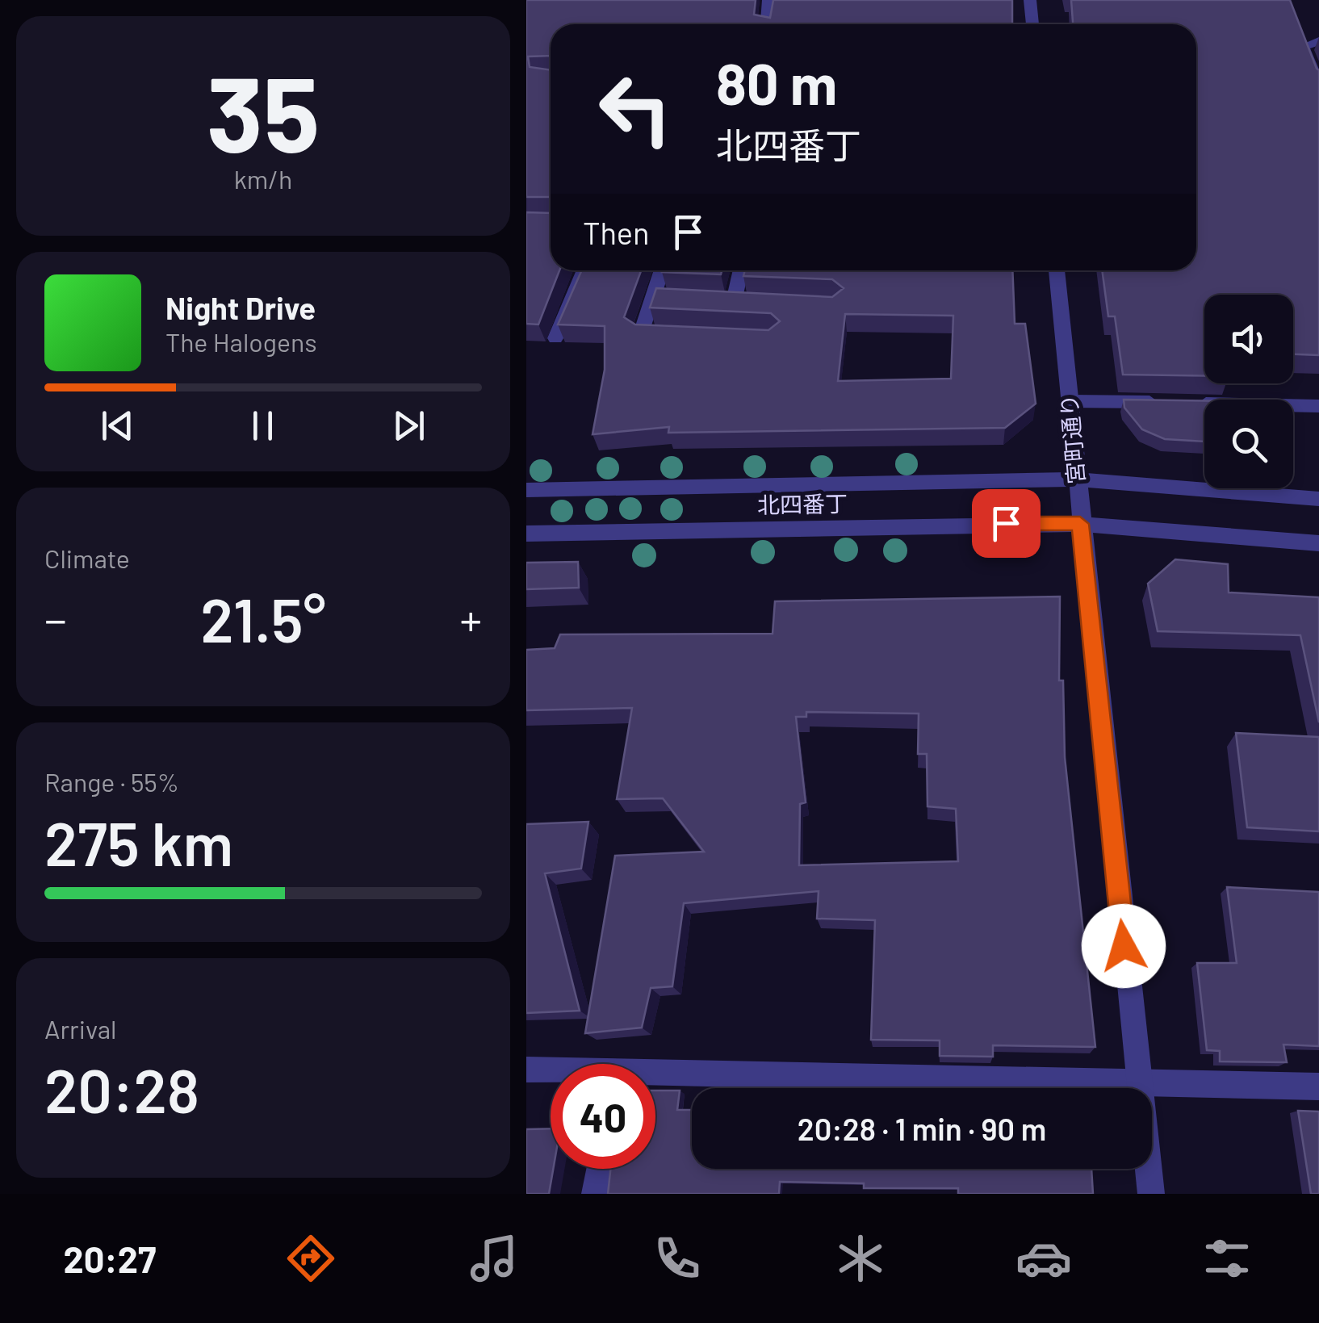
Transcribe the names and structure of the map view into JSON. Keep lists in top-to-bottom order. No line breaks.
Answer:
{"streets":{"street":["宮町通り","北四番丁"]},"crossings":[["宮町通り","北四番丁"]],"page":{"tile":[["35","km/h"],"Climate",["Range · 55%","275 km"],["Arrival","20:28"]],"turn":["80 m","北四番丁"],"then":"Then","song":["Night Drive","The Halogens"],"heat":["−","21.5°","+"],"limit":"40","trip":"20:28 · 1 min · 90 m","tabs":"20:27"}}
